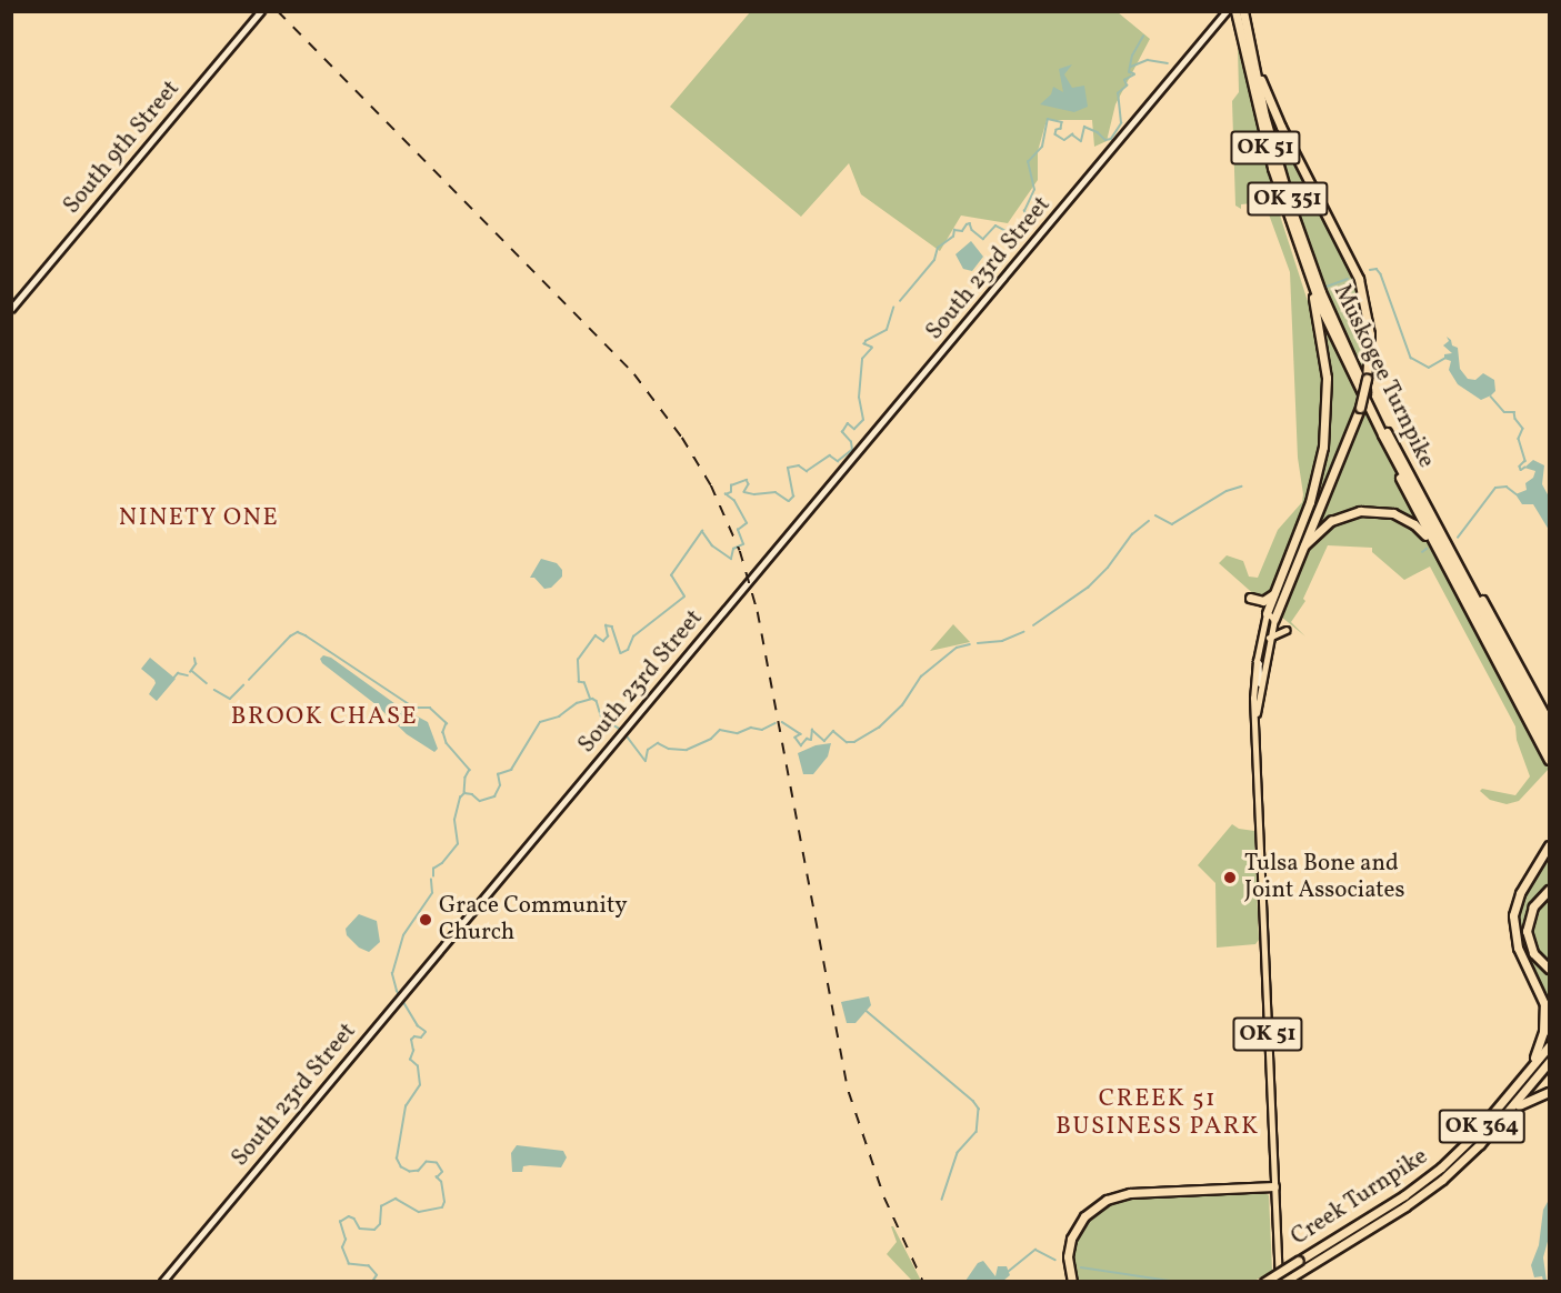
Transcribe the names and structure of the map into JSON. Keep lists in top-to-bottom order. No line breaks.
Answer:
{"streets":{"highway":["OK 51","OK 351","Muskogee Turnpike","OK 364","Creek Turnpike"],"main road":["South 9th Street","South 23rd Street"]},"crossings":[["OK 51","Muskogee Turnpike"],["OK 51","Creek Turnpike"]],"districts":["NINETY ONE","BROOK CHASE","CREEK 51 BUSINESS PARK"],"places":["Tulsa Bone and Joint Associates","Grace Community Church"]}
